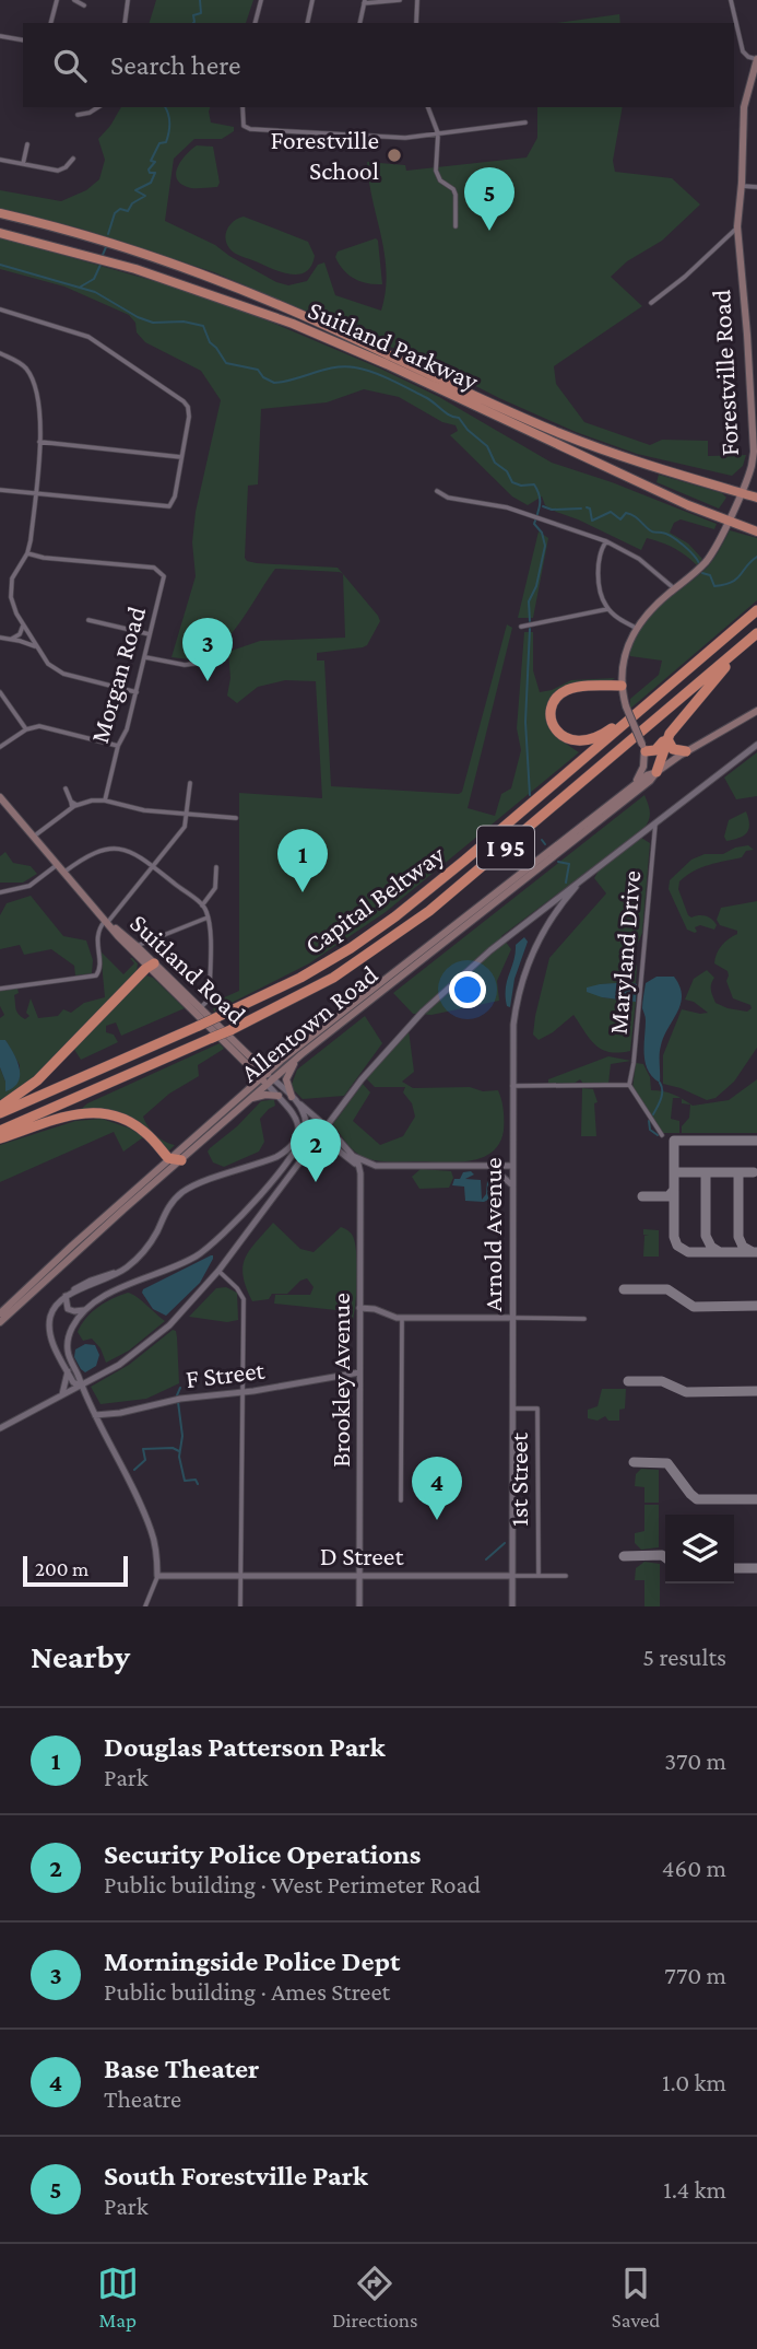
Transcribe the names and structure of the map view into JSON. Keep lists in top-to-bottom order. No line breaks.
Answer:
{"streets":{"highway":["Suitland Parkway","I 95","Capital Beltway"],"main road":["Forestville Road","Suitland Road","Allentown Road"],"street":["Morgan Road","Maryland Drive","Arnold Avenue","F Street","Brookley Avenue","1st Street","D Street"]},"crossings":[["Suitland Parkway","Forestville Road"],["Forestville Road","Allentown Road"],["Suitland Road","Allentown Road"],["Arnold Avenue","1st Street"],["Arnold Avenue","D Street"],["F Street","Brookley Avenue"],["Brookley Avenue","D Street"],["1st Street","D Street"]],"places":["Forestville School"],"scale_bar":"200 m","page":{"search":"Search here","pins":["5","3","1","2","4"],"scale":"200 m","heading":["Nearby","5 results"],"list":[{"mark":"1","name":"Douglas Patterson Park","note":"Park","value":"370 m"},{"mark":"2","name":"Security Police Operations","note":"Public building · West Perimeter Road","value":"460 m"},{"mark":"3","name":"Morningside Police Dept","note":"Public building · Ames Street","value":"770 m"},{"mark":"4","name":"Base Theater","note":"Theatre","value":"1.0 km"},{"mark":"5","name":"South Forestville Park","note":"Park","value":"1.4 km"}],"nav":["Map","Directions","Saved"]}}
